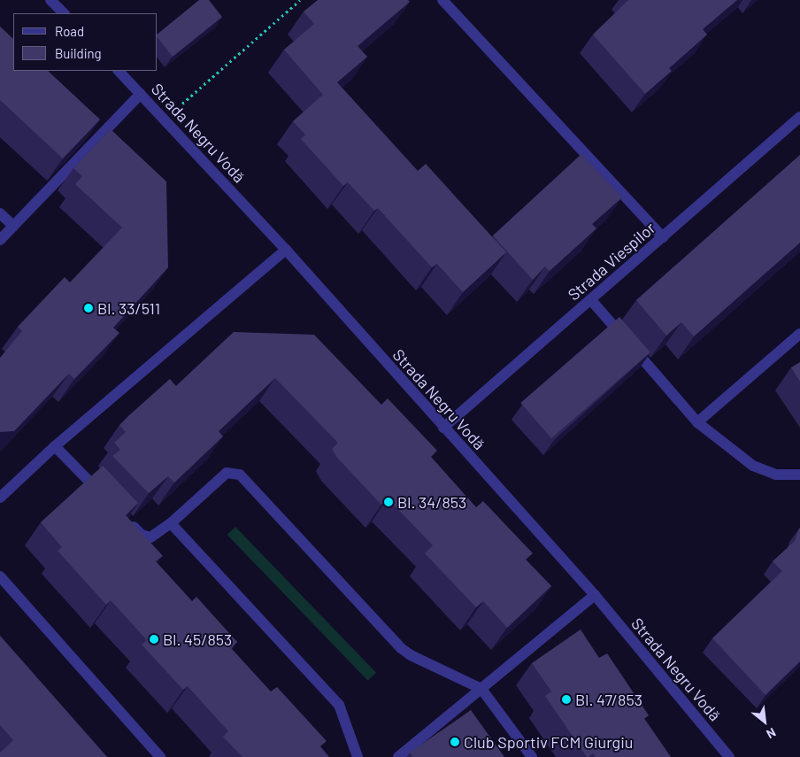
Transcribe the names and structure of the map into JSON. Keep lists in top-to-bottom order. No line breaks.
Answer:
{"streets":{"street":["Strada Negru Vodă","Strada Viespilor"]},"crossings":[["Strada Negru Vodă","Strada Viespilor"]],"places":["Bl. 33/511","Bl. 34/853","Bl. 45/853","Bl. 47/853","Club Sportiv FCM Giurgiu"],"legend":["Road","Building"],"north":"bottom right"}
